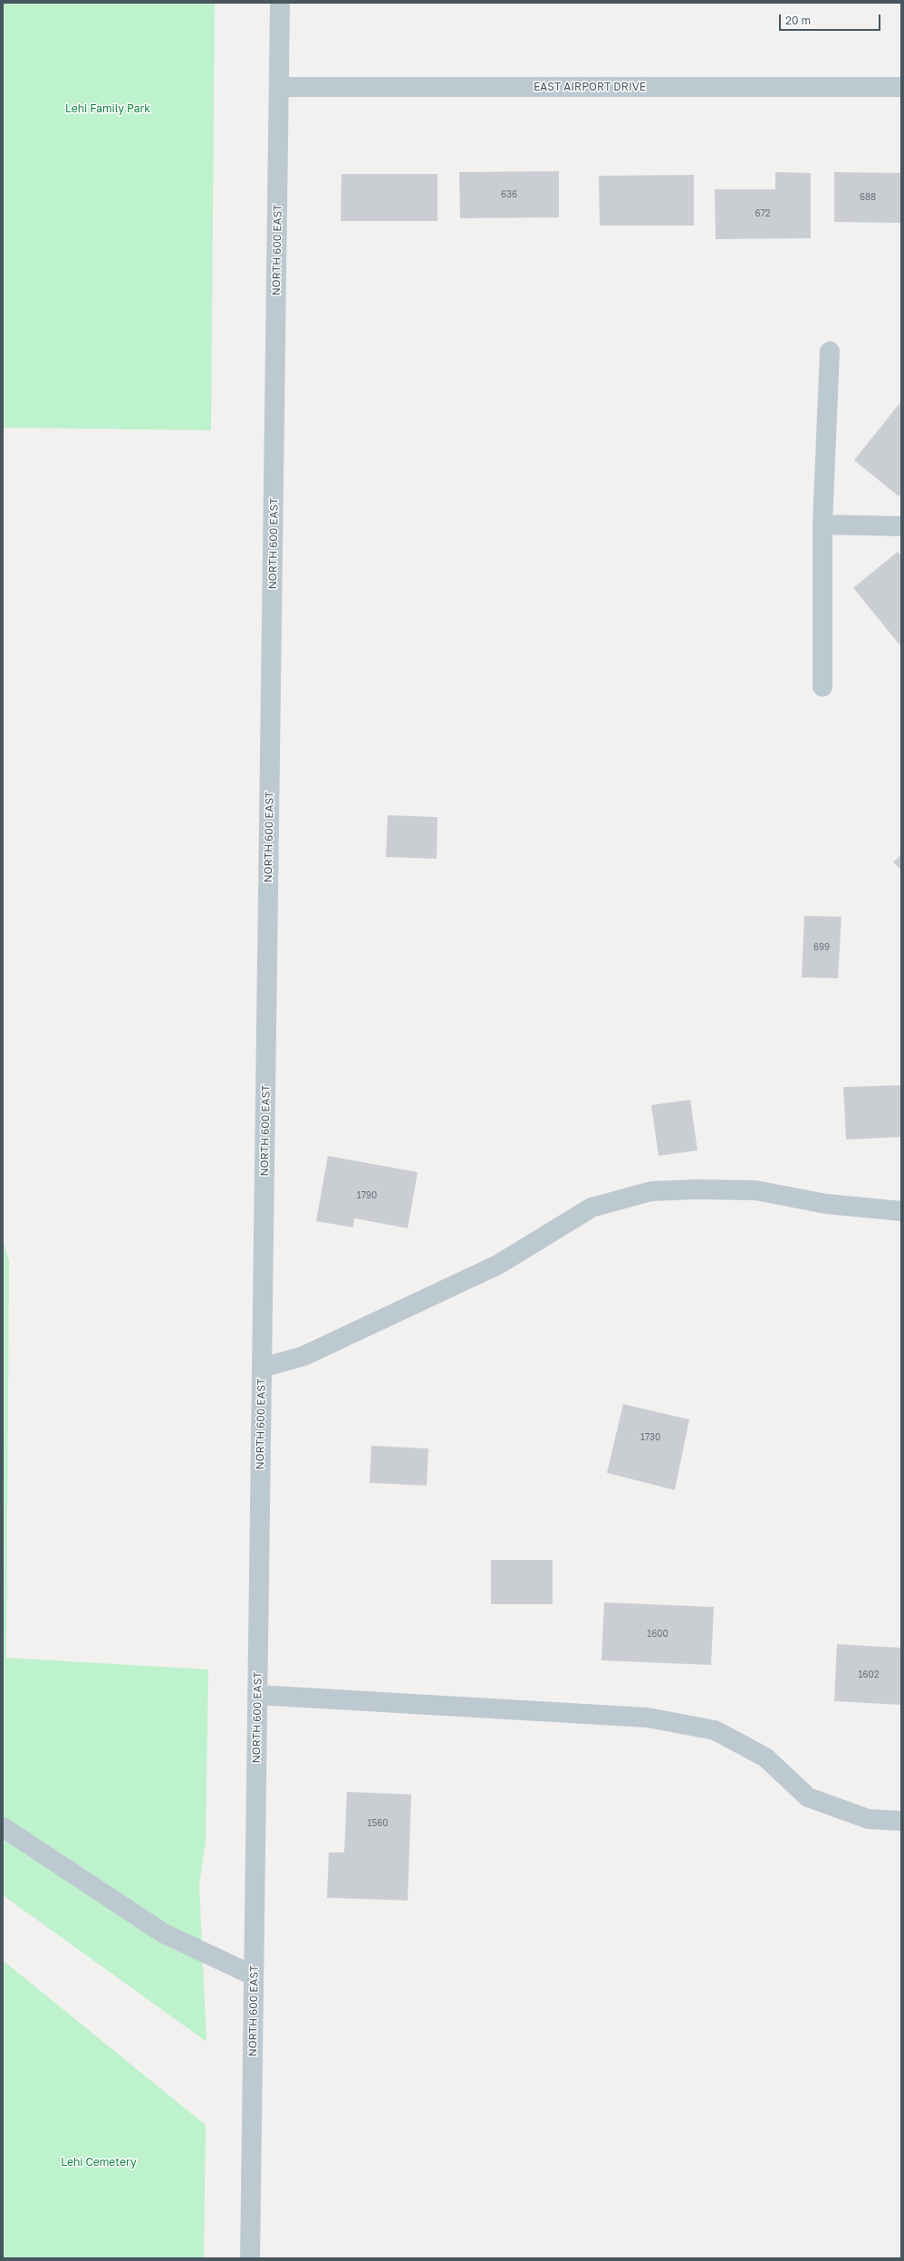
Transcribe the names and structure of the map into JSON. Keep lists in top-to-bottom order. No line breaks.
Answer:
{"streets":{"street":["EAST AIRPORT DRIVE","NORTH 600 EAST"]},"crossings":[["EAST AIRPORT DRIVE","NORTH 600 EAST"]],"parks":["Lehi Family Park","Lehi Cemetery"],"house_numbers":["636","688","672","699","1790","1730","1600","1602","1560"],"scale_bar":"20 m"}
